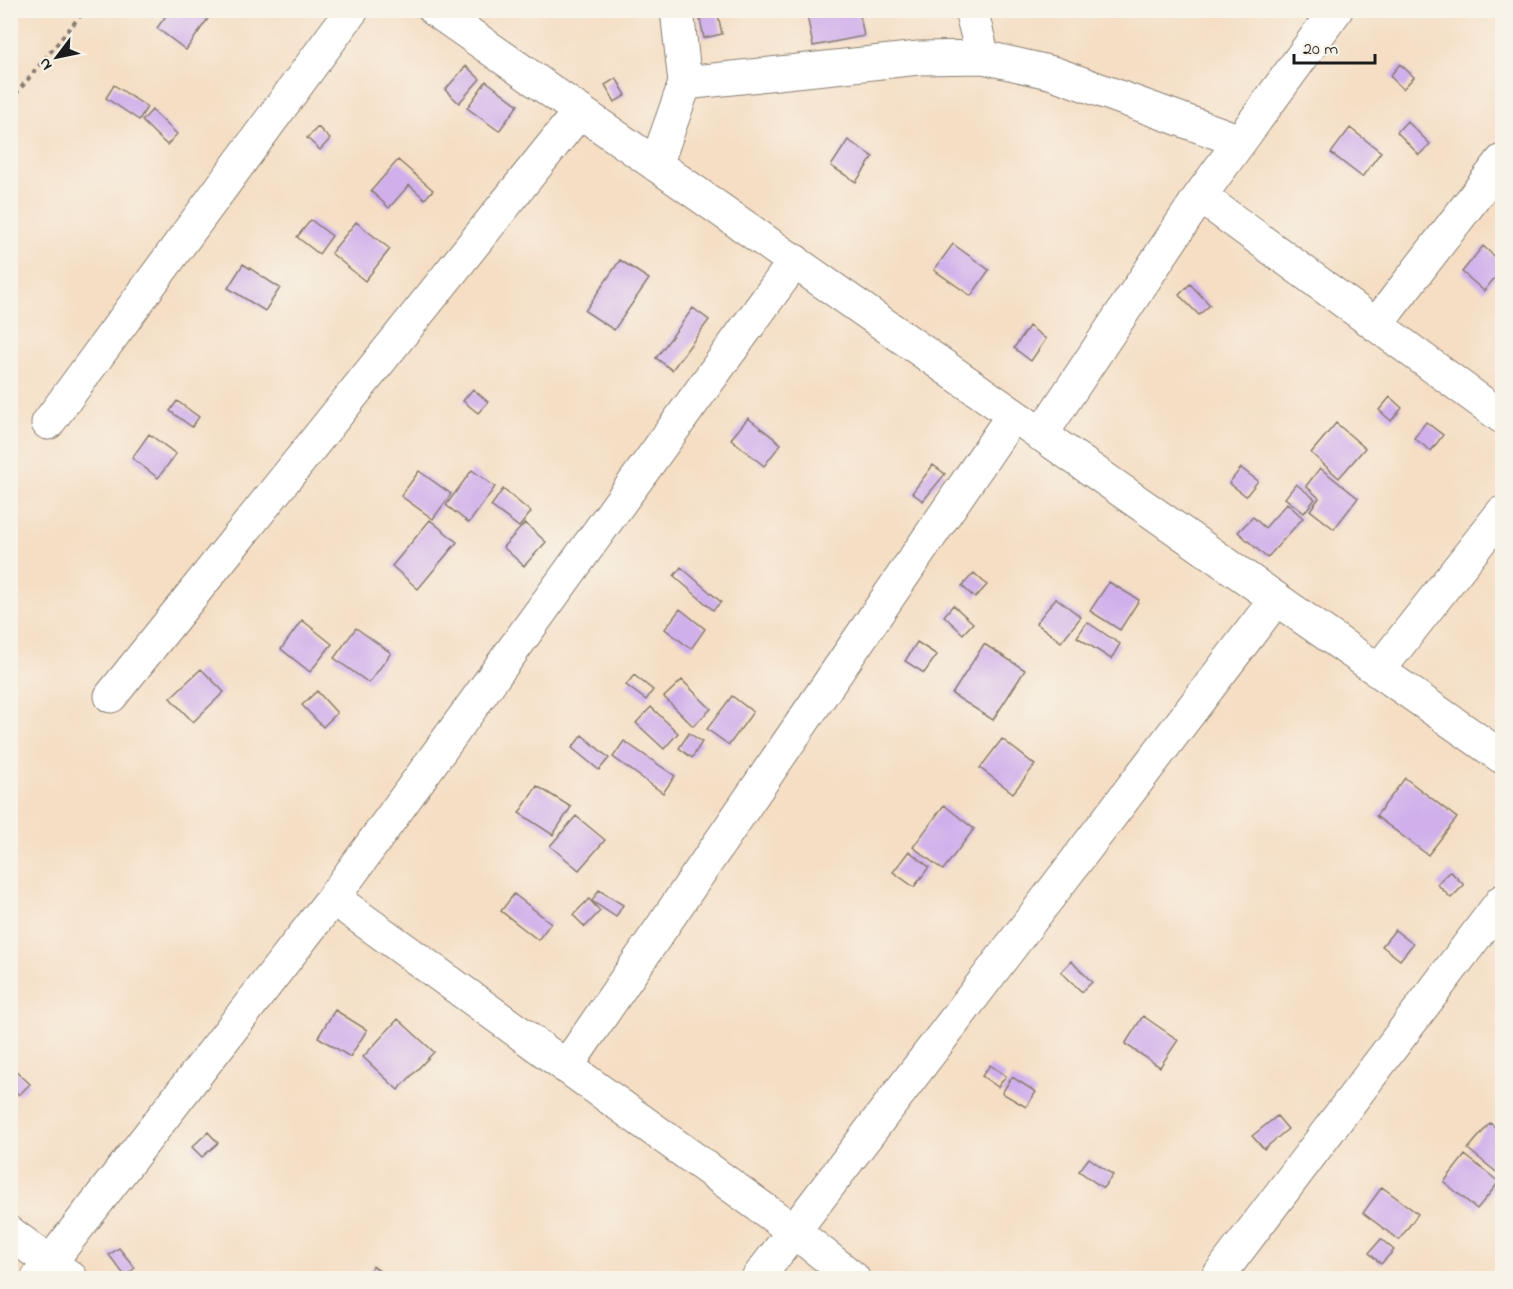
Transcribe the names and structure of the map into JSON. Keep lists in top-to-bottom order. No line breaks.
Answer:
{"scale_bar":"20 m","north":"bottom left"}
